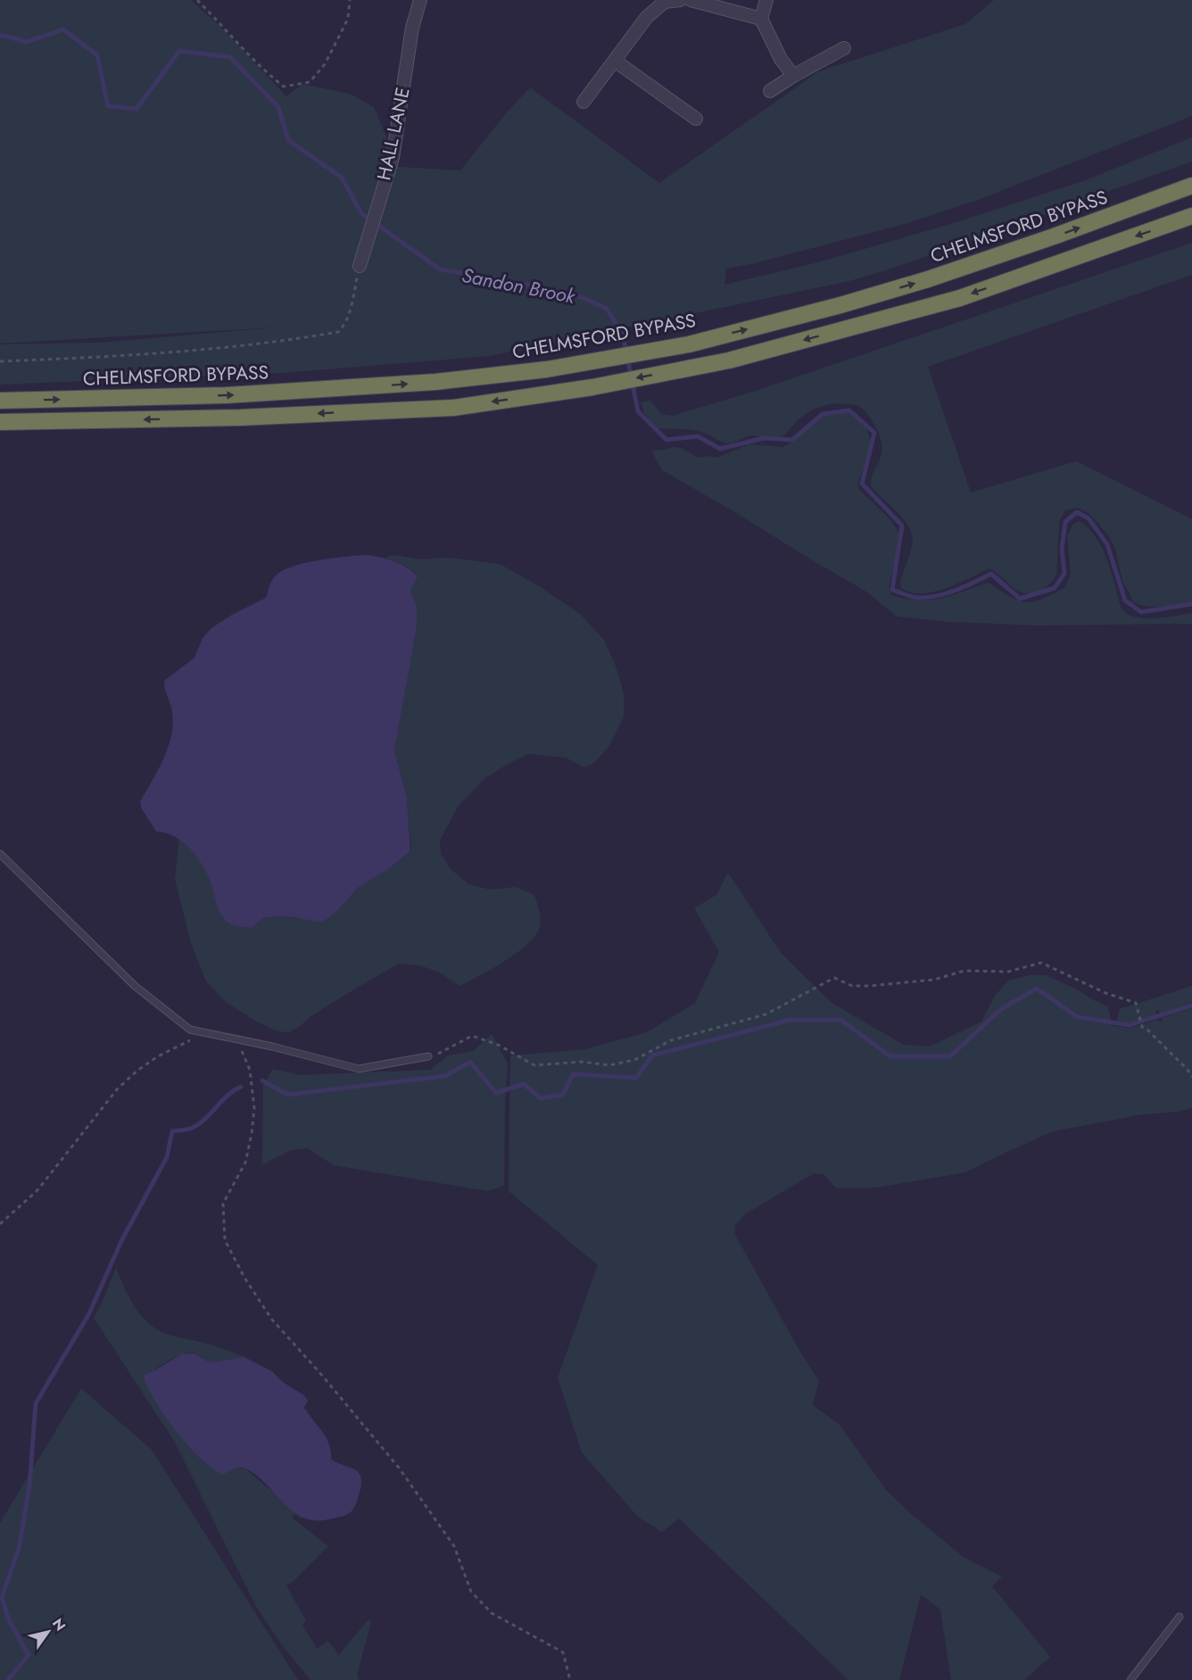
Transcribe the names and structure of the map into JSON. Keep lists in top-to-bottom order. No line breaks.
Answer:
{"streets":{"highway":["CHELMSFORD BYPASS"],"street":["HALL LANE"]},"water":["Sandon Brook"],"north":"top right"}
